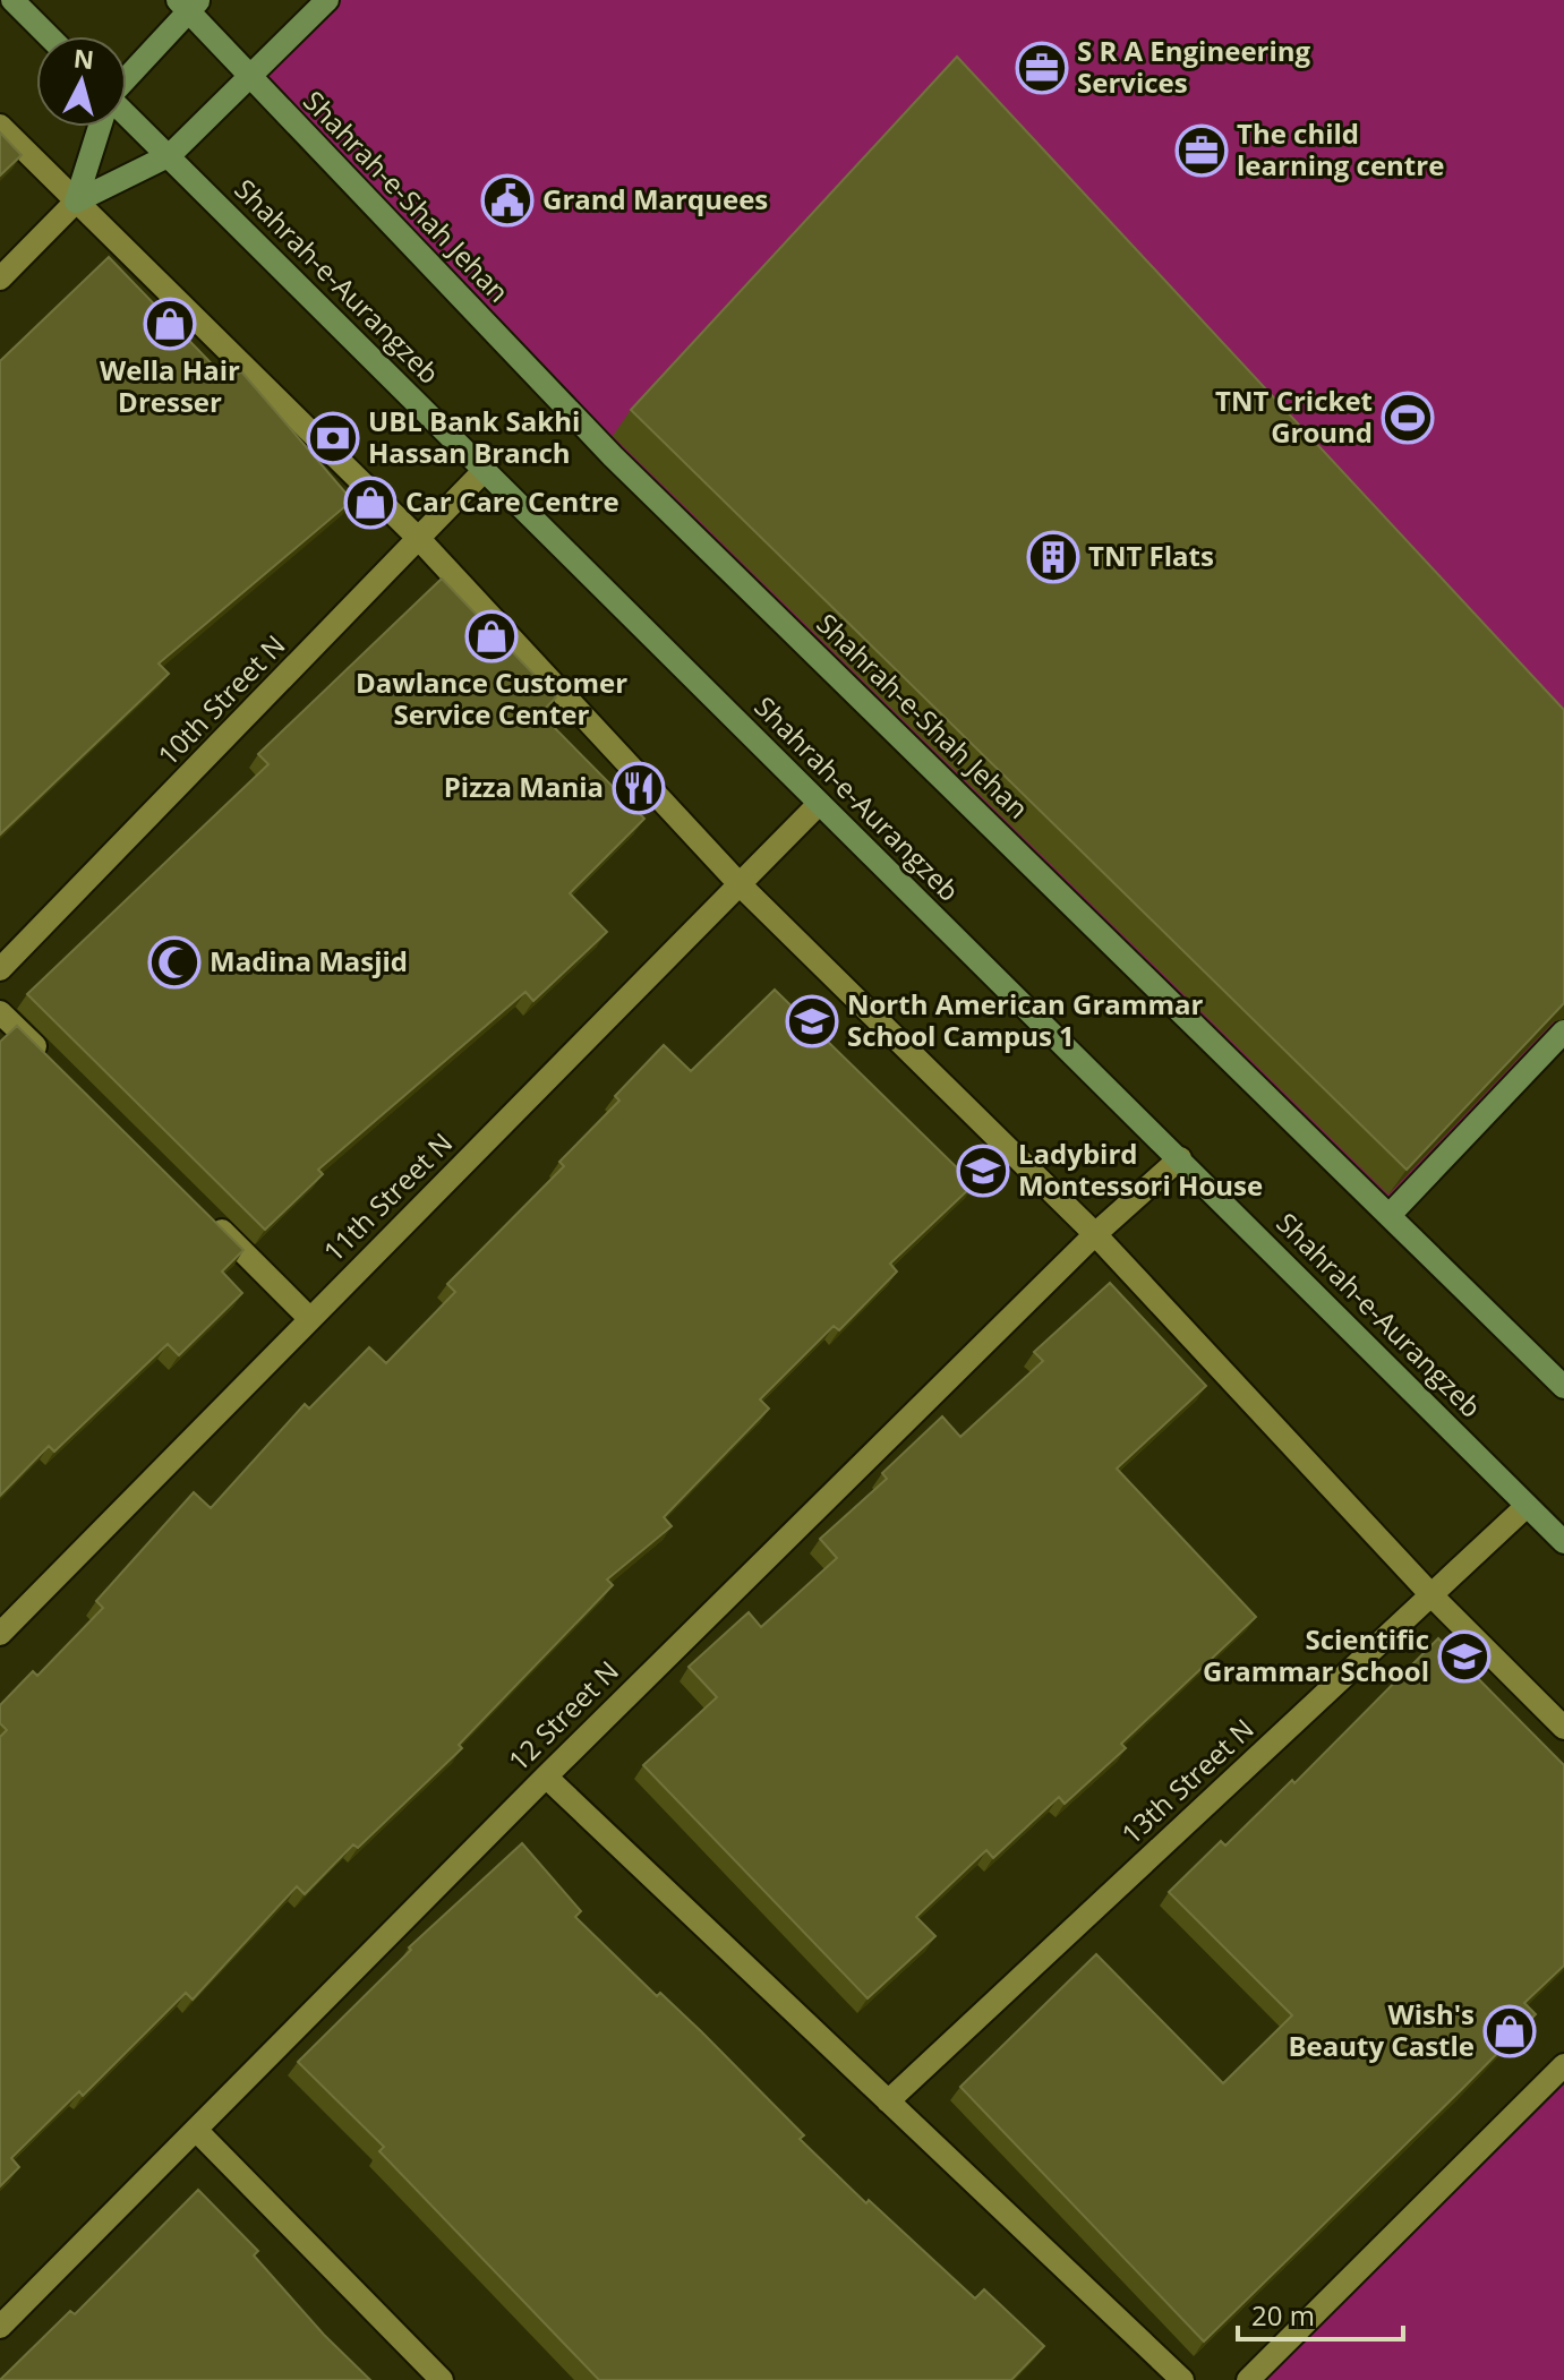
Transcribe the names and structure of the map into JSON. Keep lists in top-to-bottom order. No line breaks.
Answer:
{"streets":{"main road":["Shahrah-e-Shah Jehan","Shahrah-e-Aurangzeb"],"street":["10th Street N","11th Street N","12 Street N","13th Street N"]},"crossings":[["Shahrah-e-Aurangzeb","10th Street N"],["Shahrah-e-Aurangzeb","11th Street N"],["Shahrah-e-Aurangzeb","12 Street N"],["Shahrah-e-Aurangzeb","13th Street N"]],"places":{"office":["S R A Engineering Services","The child learning centre"],"public building":["Grand Marquees"],"shop":["Wella Hair Dresser","Car Care Centre","Dawlance Customer Service Center","Wish's Beauty Castle"],"sports":["TNT Cricket Ground"],"bank":["UBL Bank Sakhi Hassan Branch"],"building":["TNT Flats"],"restaurant":["Pizza Mania"],"mosque":["Madina Masjid"],"school or university":["North American Grammar School Campus 1","Ladybird Montessori House","Scientific Grammar School"]},"scale_bar":"20 m","north":"top"}
